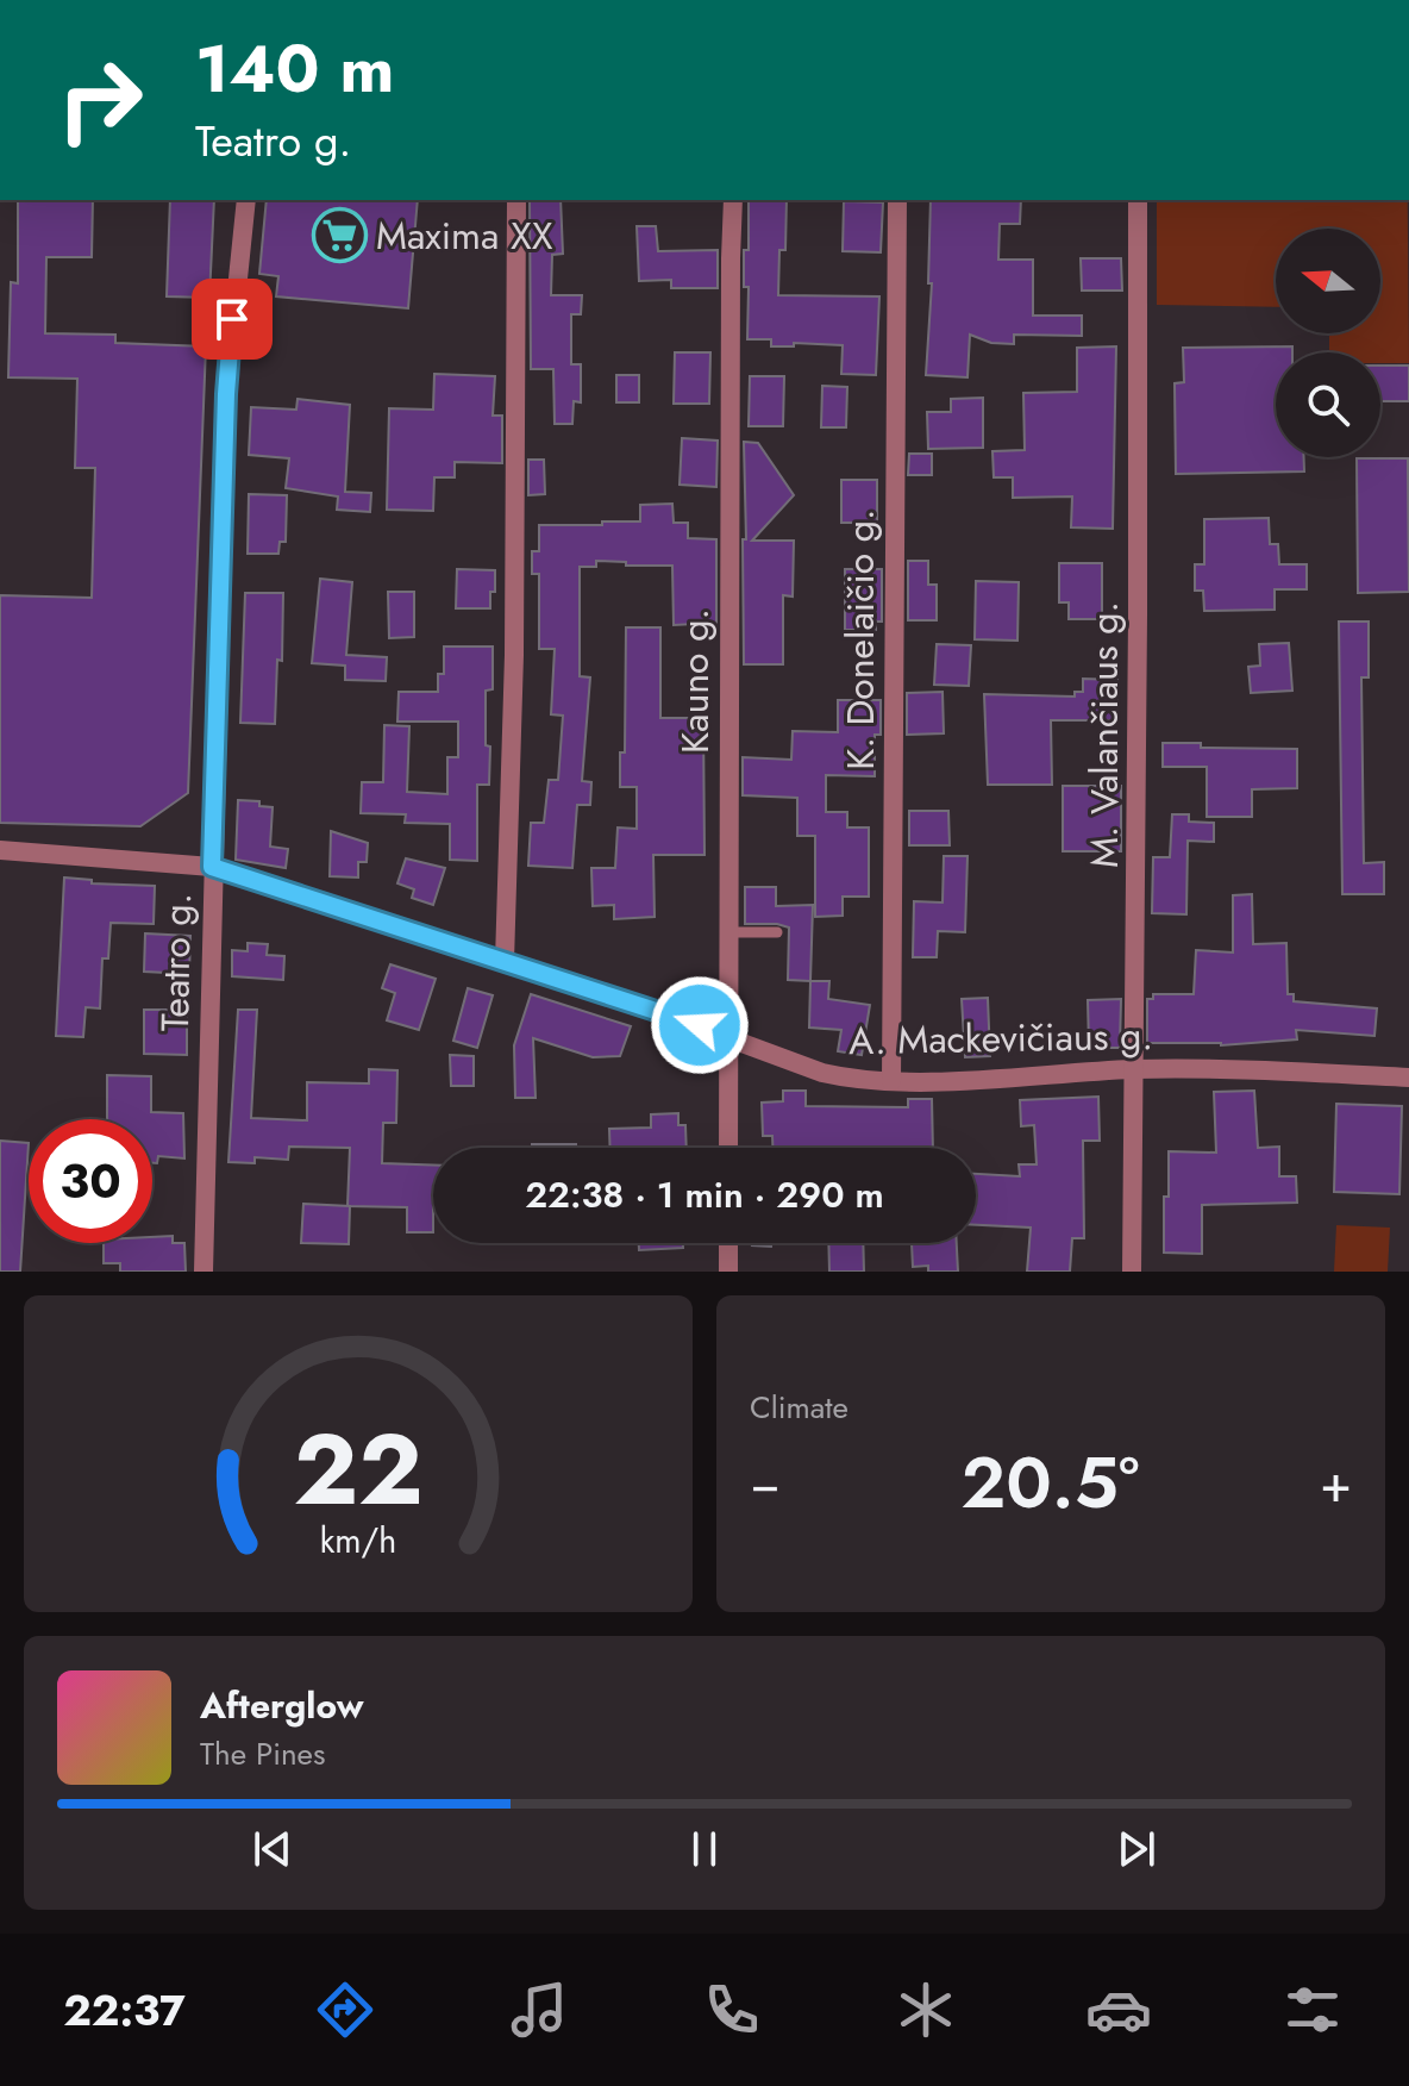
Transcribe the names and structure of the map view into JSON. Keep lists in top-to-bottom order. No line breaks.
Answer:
{"streets":{"street":["K. Donelaičio g.","Kauno g.","M. Valančiaus g.","Teatro g.","A. Mackevičiaus g."]},"crossings":[["K. Donelaičio g.","A. Mackevičiaus g."],["Kauno g.","A. Mackevičiaus g."],["M. Valančiaus g.","A. Mackevičiaus g."],["Teatro g.","A. Mackevičiaus g."]],"places":{"supermarket":["Maxima XX"]},"north":"left","page":{"turn":["140 m","Teatro g."],"limit":"30","trip":"22:38 · 1 min · 290 m","tile":"Climate","heat":["−","20.5°","+"],"song":["Afterglow","The Pines"],"tabs":"22:37","gauge":["22","km/h"]}}
